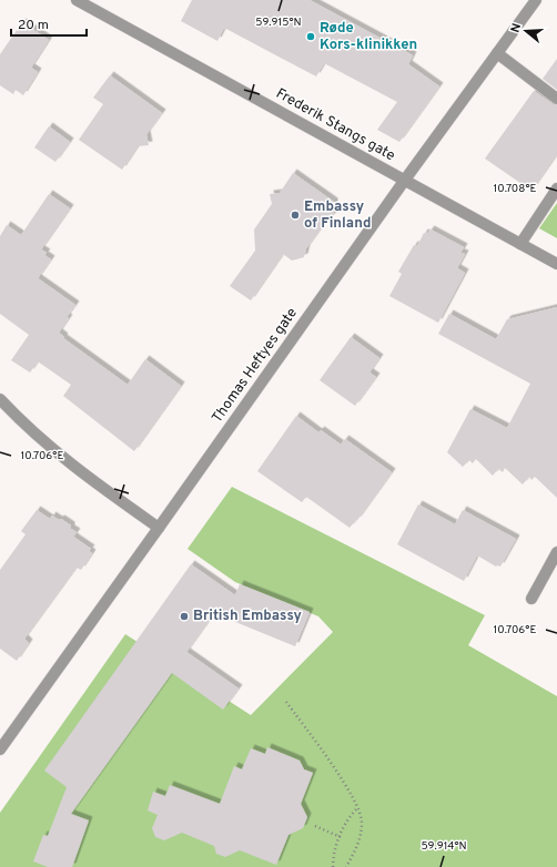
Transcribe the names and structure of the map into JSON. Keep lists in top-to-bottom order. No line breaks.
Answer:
{"streets":{"street":["Frederik Stangs gate","Thomas Heftyes gate"]},"crossings":[["Frederik Stangs gate","Thomas Heftyes gate"]],"places":["Røde Kors-klinikken","Embassy of Finland","British Embassy"],"scale_bar":"20 m","north":"left","coordinates":["59.915°N","10.708°E","10.706°E","59.914°N"]}
